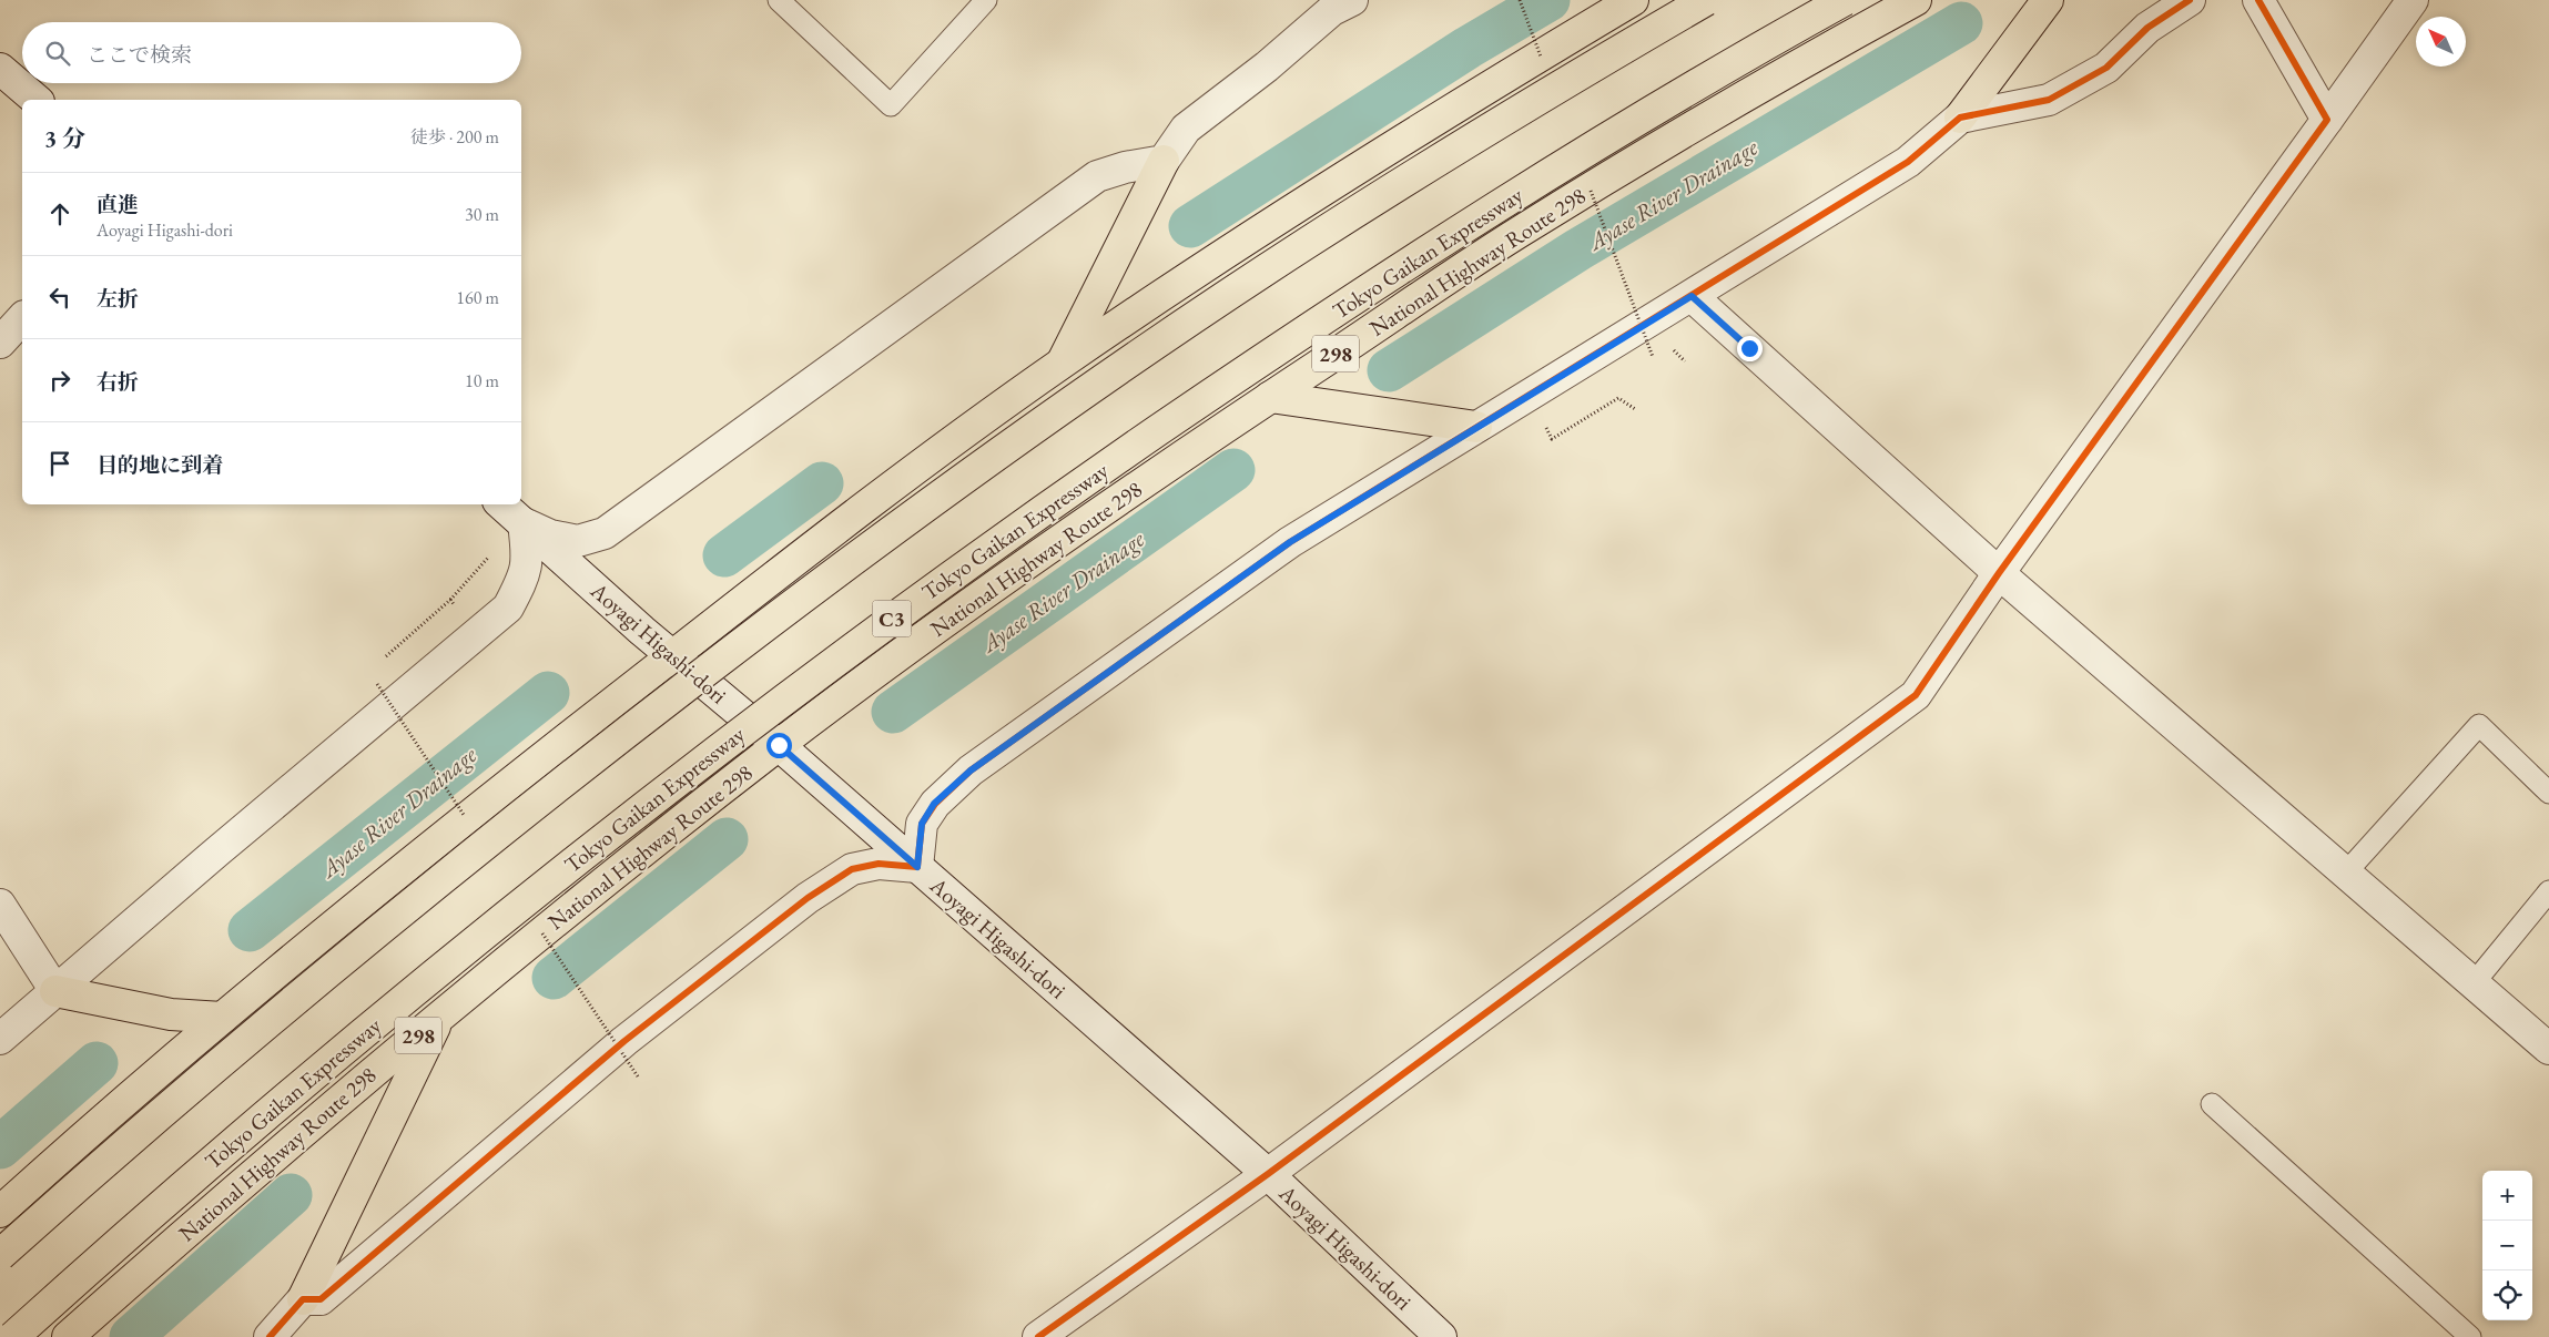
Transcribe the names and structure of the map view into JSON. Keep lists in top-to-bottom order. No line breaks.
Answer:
{"streets":{"highway":["Tokyo Gaikan Expressway","National Highway Route 298","298","C3"],"street":["Aoyagi Higashi-dori"]},"crossings":[["National Highway Route 298","Aoyagi Higashi-dori"]],"water":["Ayase River Drainage"],"north":"top left","page":{"search":"ここで検索","heading":["3 分","徒歩 · 200 m"],"list":[["直進","Aoyagi Higashi-dori","30 m"],["左折","160 m"],["右折","10 m"],"目的地に到着"],"map_buttons":["+","−"]}}
